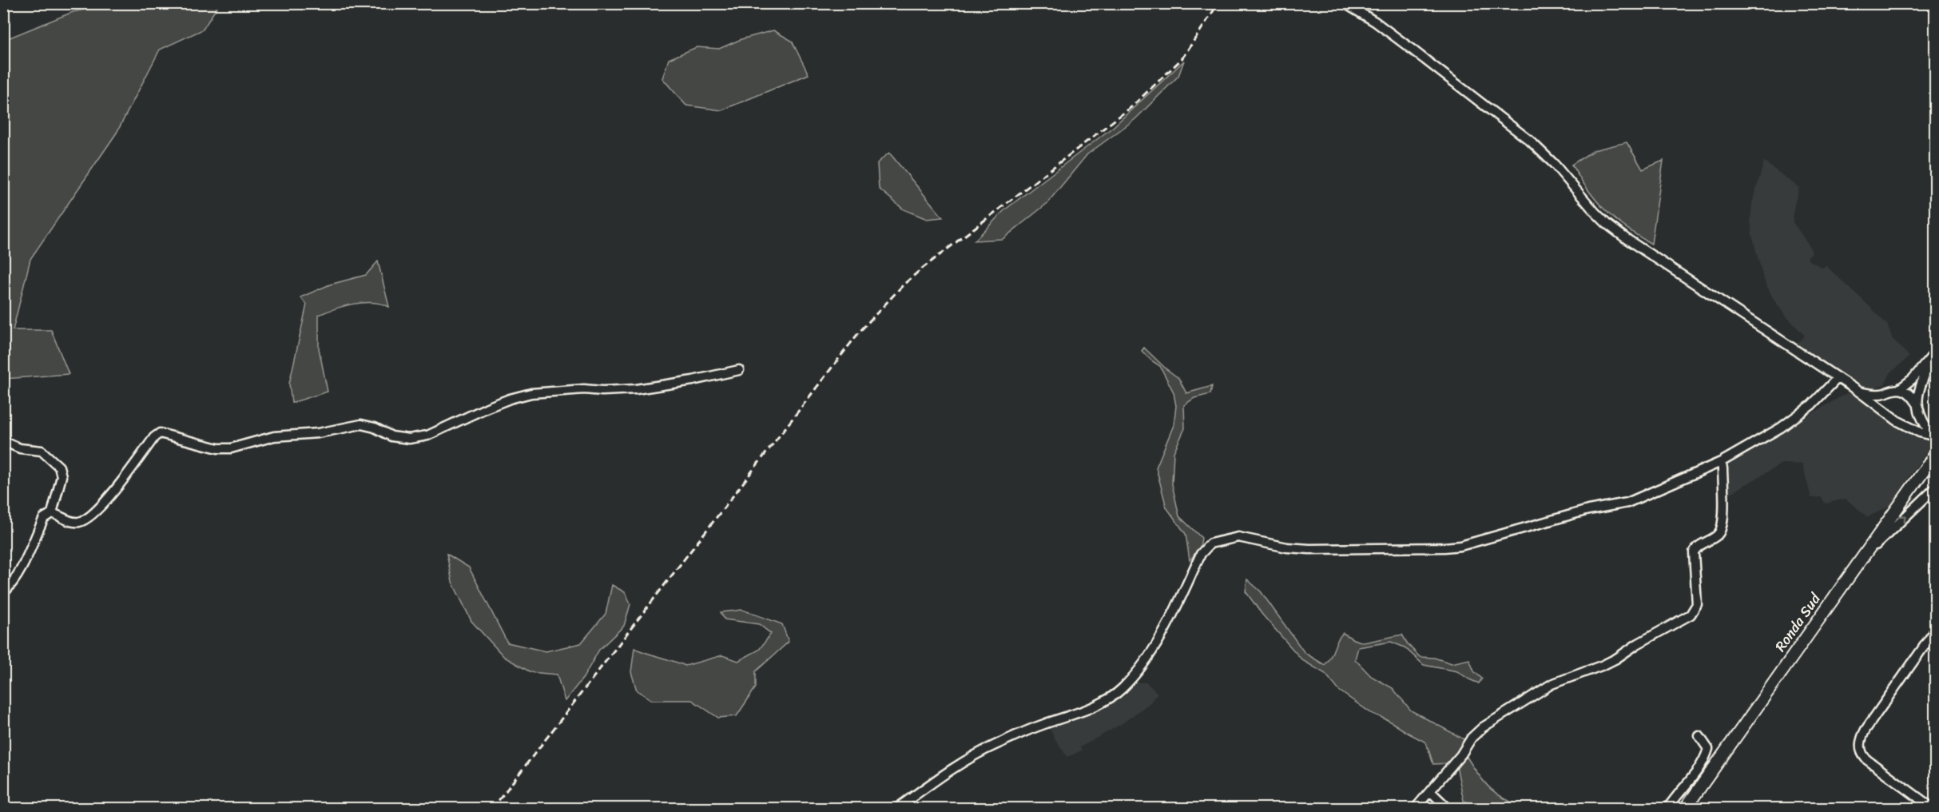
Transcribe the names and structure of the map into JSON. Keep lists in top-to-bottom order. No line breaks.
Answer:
{"streets":{"main road":["Ronda Sud"]}}
